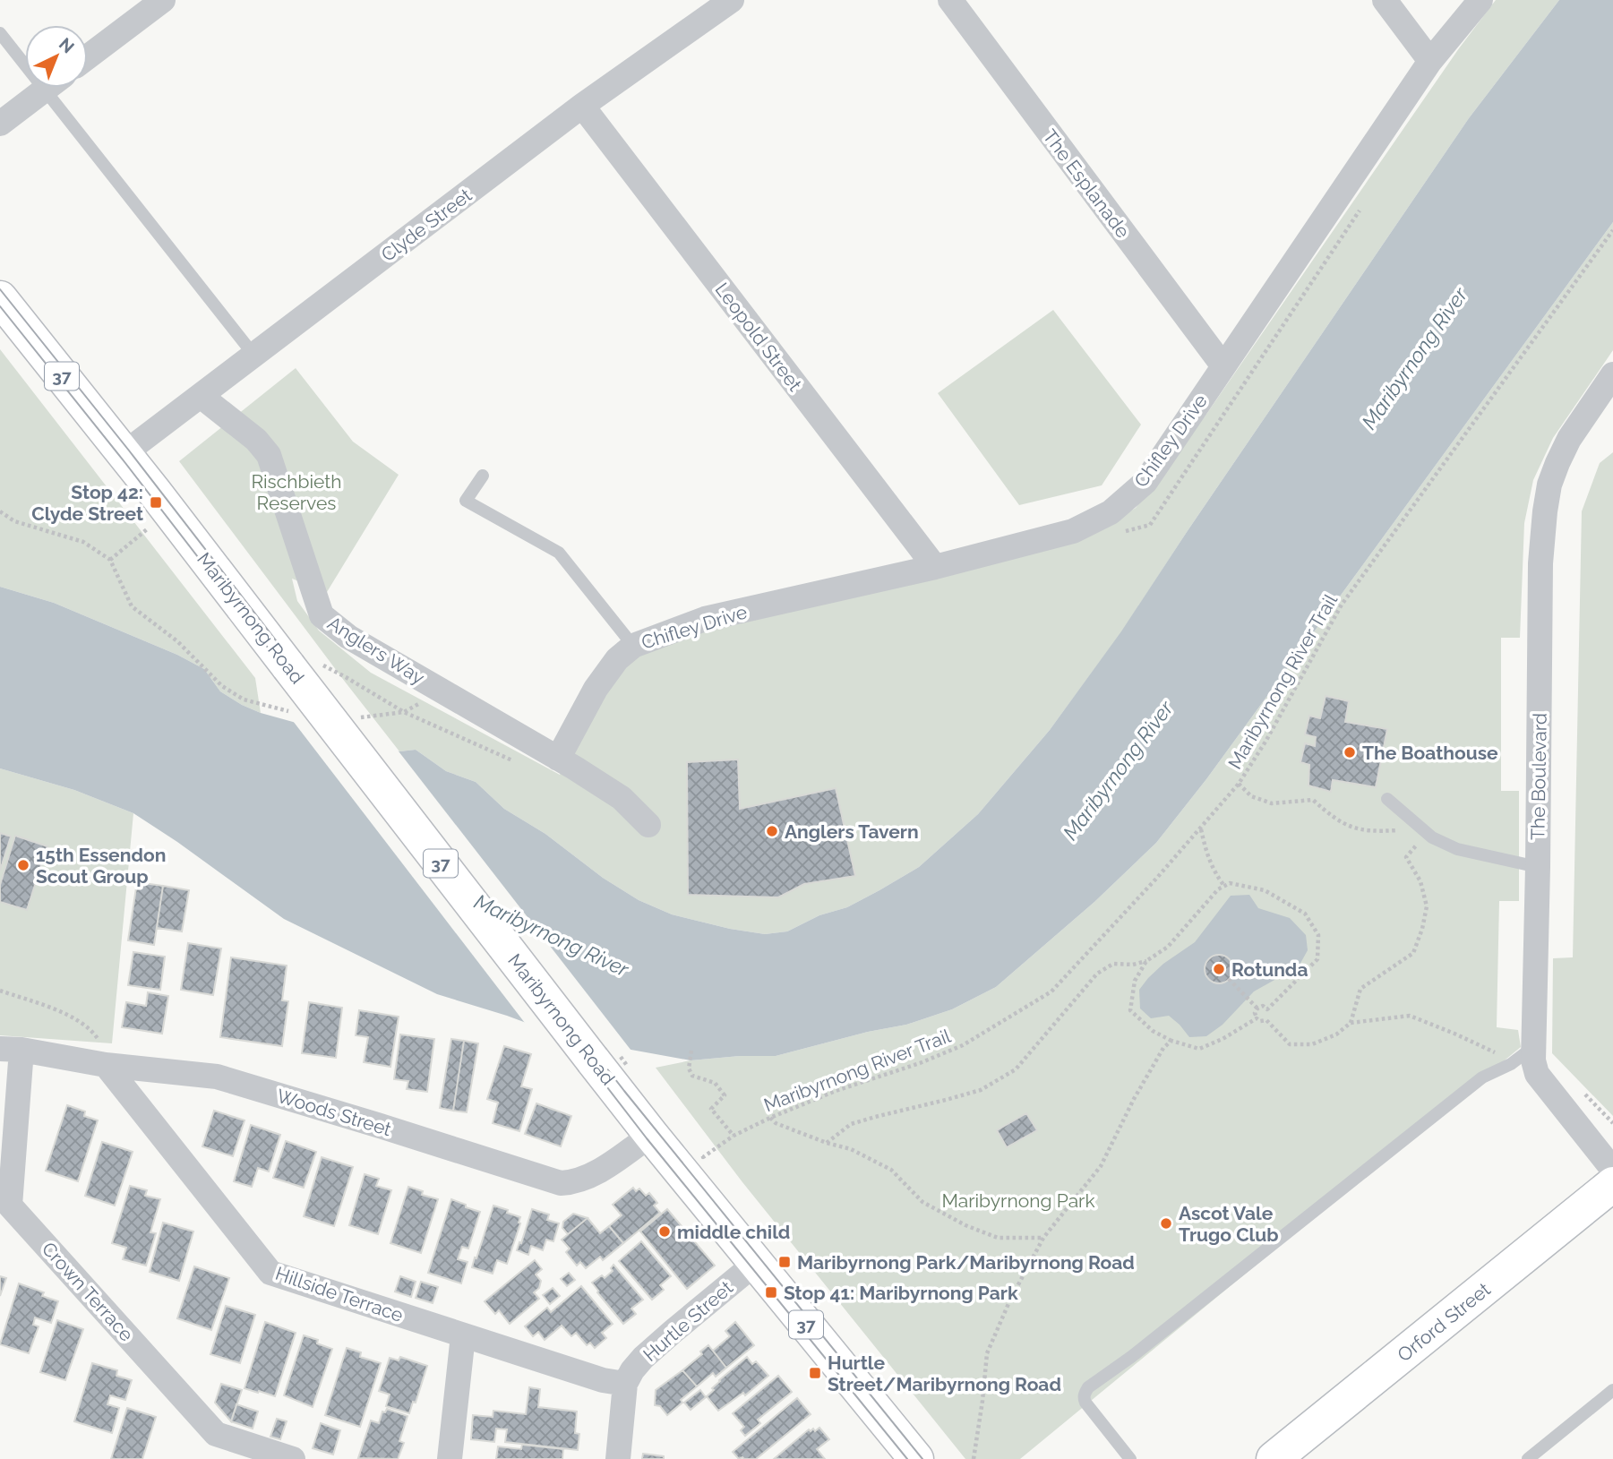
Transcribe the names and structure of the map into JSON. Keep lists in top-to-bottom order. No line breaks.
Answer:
{"streets":{"main road":["37","Maribyrnong Road","Orford Street"],"street":["The Esplanade","Clyde Street","Leopold Street","Chifley Drive","Anglers Way","The Boulevard","Woods Street","Crown Terrace","Hillside Terrace","Hurtle Street"],"path":["Maribyrnong River Trail"]},"crossings":[["The Esplanade","Chifley Drive"],["Clyde Street","Leopold Street"],["Clyde Street","37"],["Clyde Street","Maribyrnong Road"],["Clyde Street","Anglers Way"],["Leopold Street","Chifley Drive"],["37","Maribyrnong Road"],["Chifley Drive","Anglers Way"],["Maribyrnong Road","Woods Street"],["Maribyrnong Road","Hurtle Street"],["Woods Street","Crown Terrace"],["Woods Street","Hillside Terrace"],["Hillside Terrace","Hurtle Street"]],"water":["Maribyrnong River"],"parks":["Rischbieth Reserves","Maribyrnong Park"],"places":{"transit":["Stop 42: Clyde Street","Maribyrnong Park/Maribyrnong Road","Stop 41: Maribyrnong Park","Hurtle Street/Maribyrnong Road"],"other":["The Boathouse","Anglers Tavern","15th Essendon Scout Group","Rotunda","Ascot Vale Trugo Club","middle child"]},"north":"top right"}
